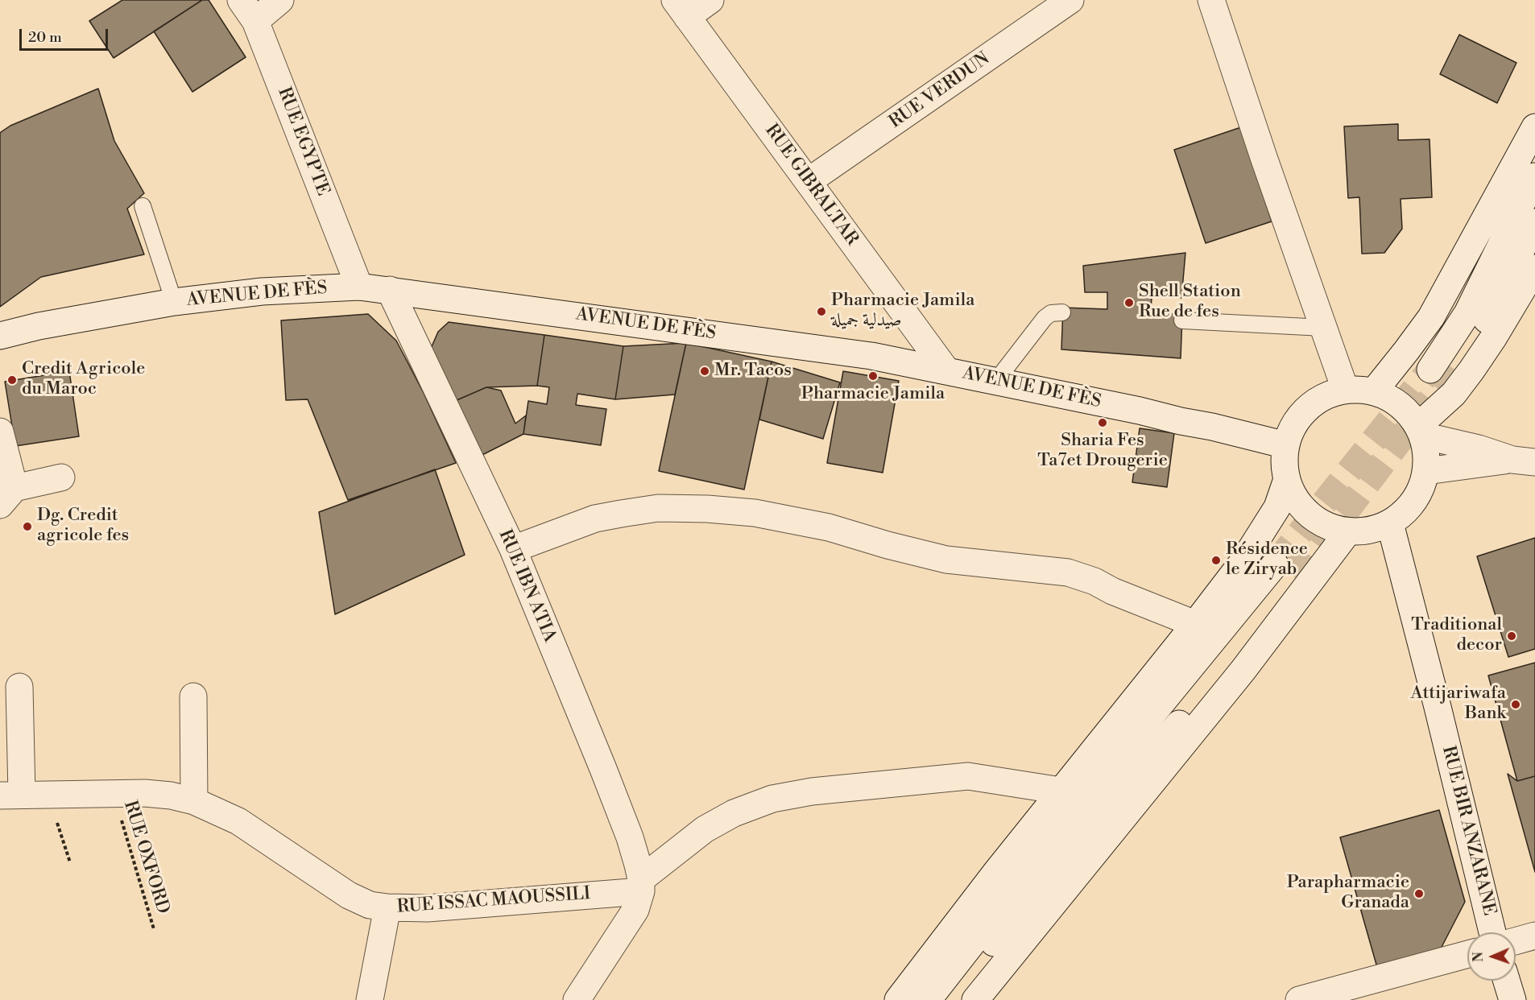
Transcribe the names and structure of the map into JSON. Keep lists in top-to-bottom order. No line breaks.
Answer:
{"streets":{"street":["RUE VERDUN","RUE EGYPTE","RUE GIBRALTAR","AVENUE DE FÈS","RUE IBN ATIA","RUE BIR ANZARANE","RUE ISSAC MAOUSSILI"],"path":["RUE OXFORD"]},"crossings":[["RUE VERDUN","RUE GIBRALTAR"],["RUE EGYPTE","AVENUE DE FÈS"],["RUE GIBRALTAR","AVENUE DE FÈS"],["AVENUE DE FÈS","RUE IBN ATIA"],["AVENUE DE FÈS","RUE BIR ANZARANE"],["RUE IBN ATIA","RUE ISSAC MAOUSSILI"],["RUE OXFORD","RUE ISSAC MAOUSSILI"]],"places":["Shell Station Rue de fes","Pharmacie Jamila صيدلية جميلة","Mr. Tacos","Pharmacie Jamila","Credit Agricole du Maroc","Sharia Fes Ta7et Drougerie","Dg. Credit agricole fes","Résidence le Ziryab","Traditional decor","Attijariwafa Bank","Parapharmacie Granada"],"scale_bar":"20 m","north":"left"}
